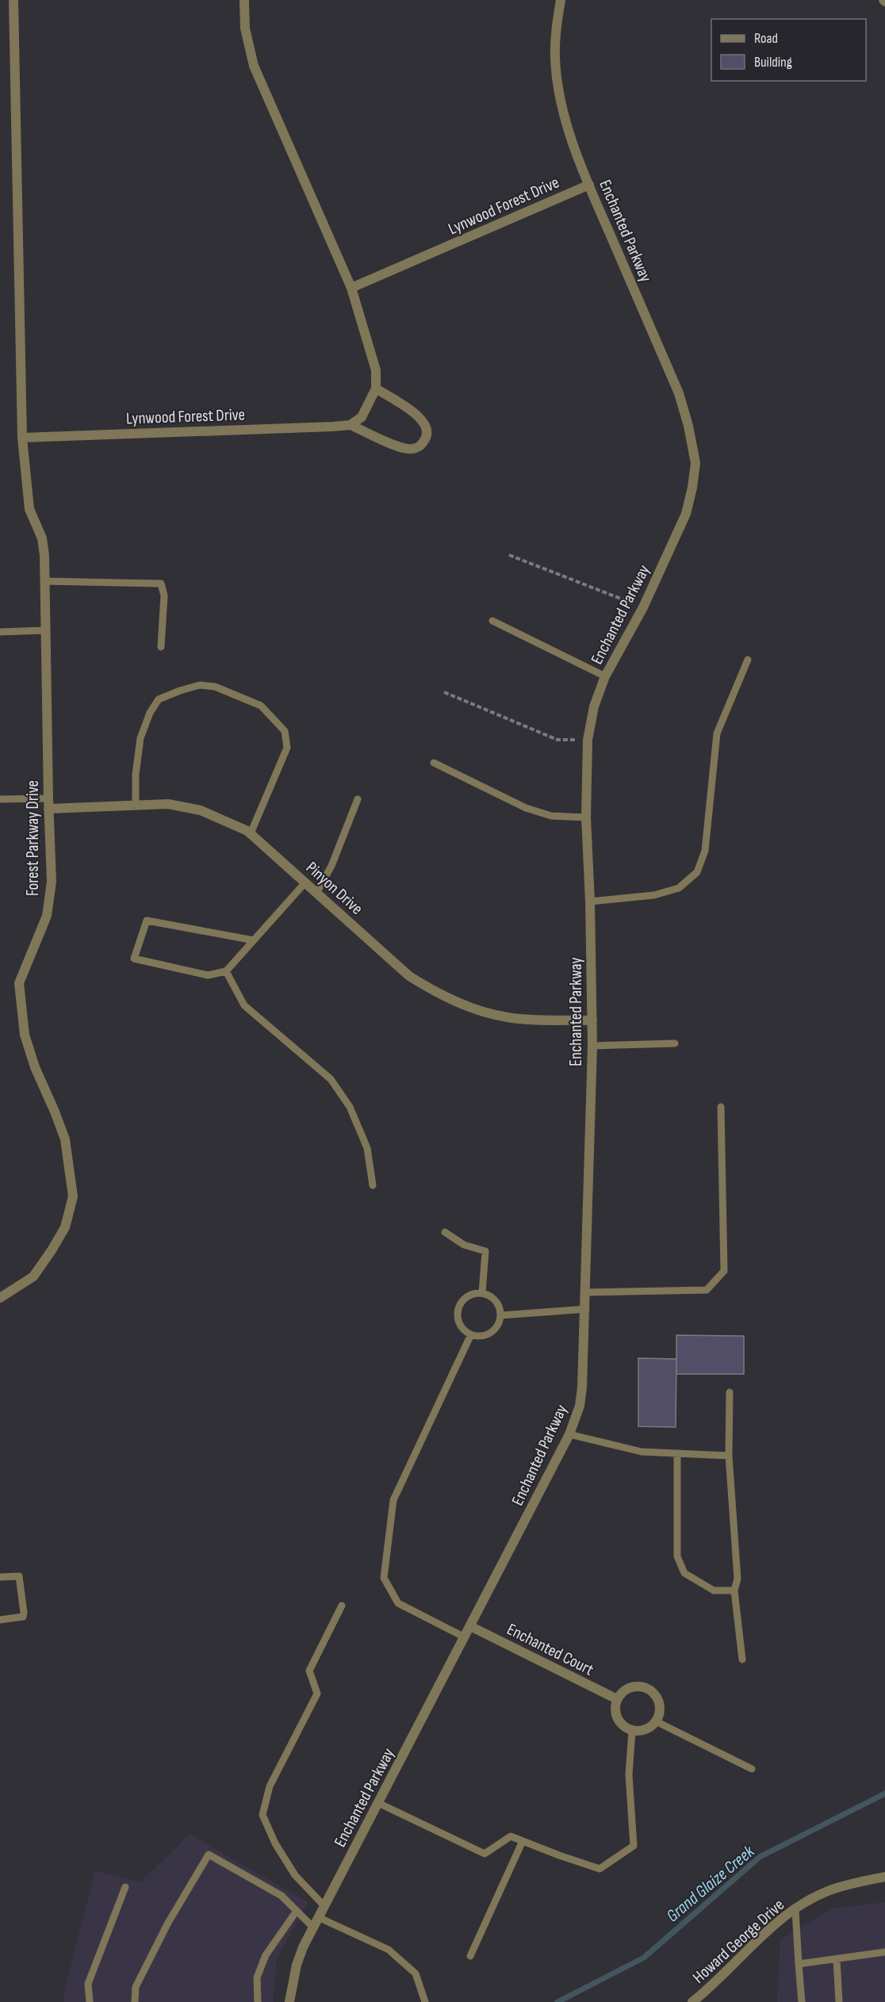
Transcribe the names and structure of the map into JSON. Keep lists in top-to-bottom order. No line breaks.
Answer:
{"streets":{"street":["Lynwood Forest Drive","Enchanted Parkway","Forest Parkway Drive","Pinyon Drive","Enchanted Court","Howard George Drive"]},"crossings":[["Lynwood Forest Drive","Enchanted Parkway"],["Lynwood Forest Drive","Forest Parkway Drive"],["Enchanted Parkway","Pinyon Drive"],["Enchanted Parkway","Enchanted Court"],["Forest Parkway Drive","Pinyon Drive"]],"water":["Grand Glaize Creek"],"legend":["Road","Building"]}
